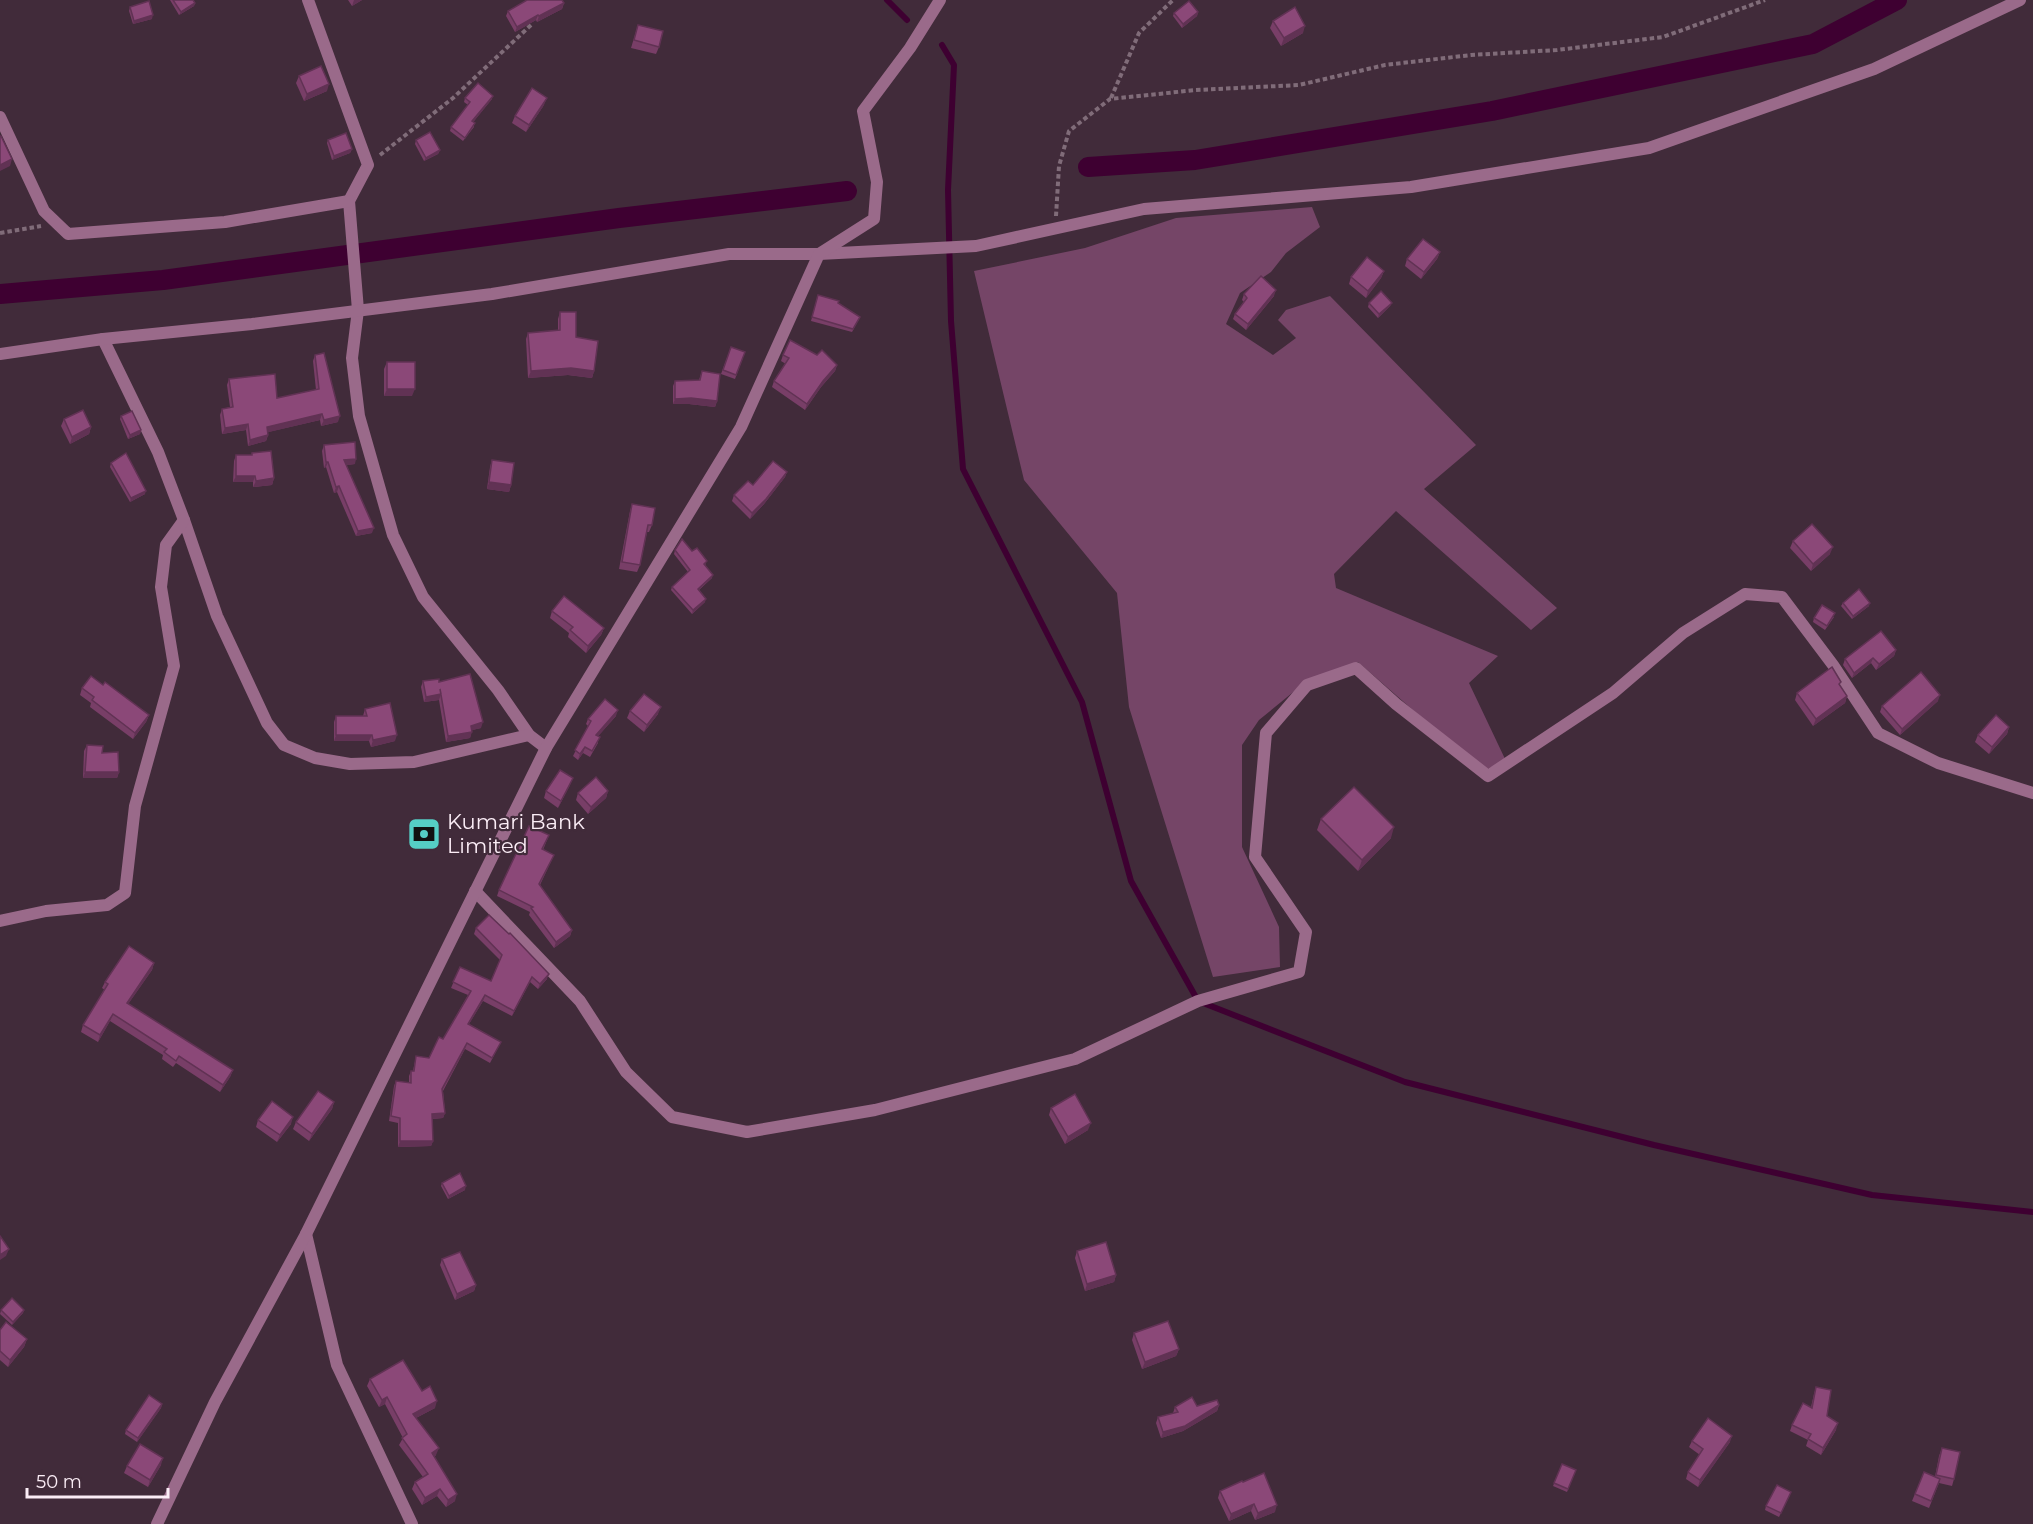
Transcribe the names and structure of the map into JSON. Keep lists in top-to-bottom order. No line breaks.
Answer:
{"places":{"bank":["Kumari Bank Limited"]},"scale_bar":"50 m"}
